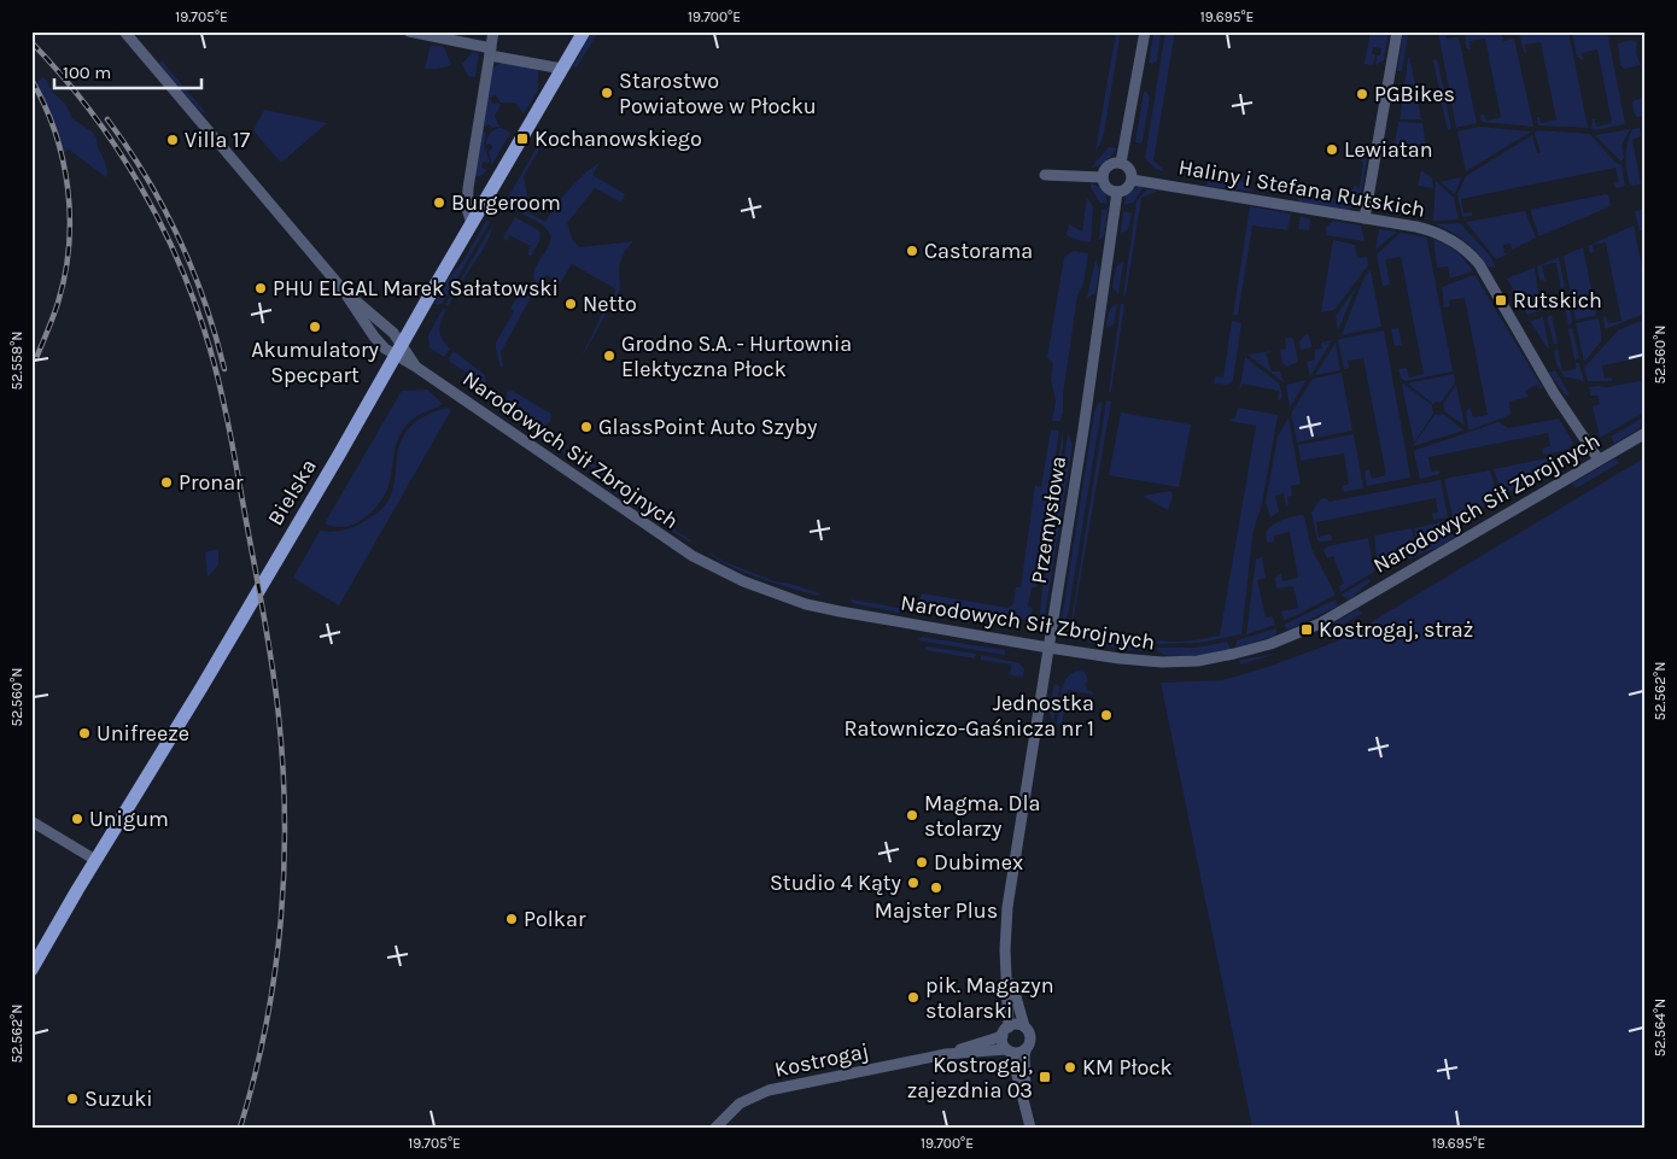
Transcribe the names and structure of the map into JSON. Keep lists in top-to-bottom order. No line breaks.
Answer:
{"streets":{"main road":["Bielska"],"street":["Haliny i Stefana Rutskich","Narodowych Sił Zbrojnych","Przemysłowa","Kostrogaj"]},"crossings":[["Haliny i Stefana Rutskich","Narodowych Sił Zbrojnych"],["Haliny i Stefana Rutskich","Przemysłowa"],["Narodowych Sił Zbrojnych","Bielska"],["Narodowych Sił Zbrojnych","Przemysłowa"],["Przemysłowa","Kostrogaj"]],"places":{"other":["Starostwo Powiatowe w Płocku","PGBikes","Villa 17","Lewiatan","Burgeroom","Castorama","PHU ELGAL Marek Sałatowski","Netto","Akumulatory Specpart","Grodno S.A. - Hurtownia Elektyczna Płock","GlassPoint Auto Szyby","Pronar","Jednostka Ratowniczo-Gaśnicza nr 1","Unifreeze","Magma. Dla stolarzy","Unigum","Dubimex","Studio 4 Kąty","Majster Plus","Polkar","pik. Magazyn stolarski","KM Płock","Suzuki"],"transit":["Kochanowskiego","Rutskich","Kostrogaj, straż","Kostrogaj, zajezdnia 03"]},"scale_bar":"100 m","coordinates":["19.705°E","19.700°E","19.695°E","52.560°N","52.558°N","52.562°N","52.564°N"]}
